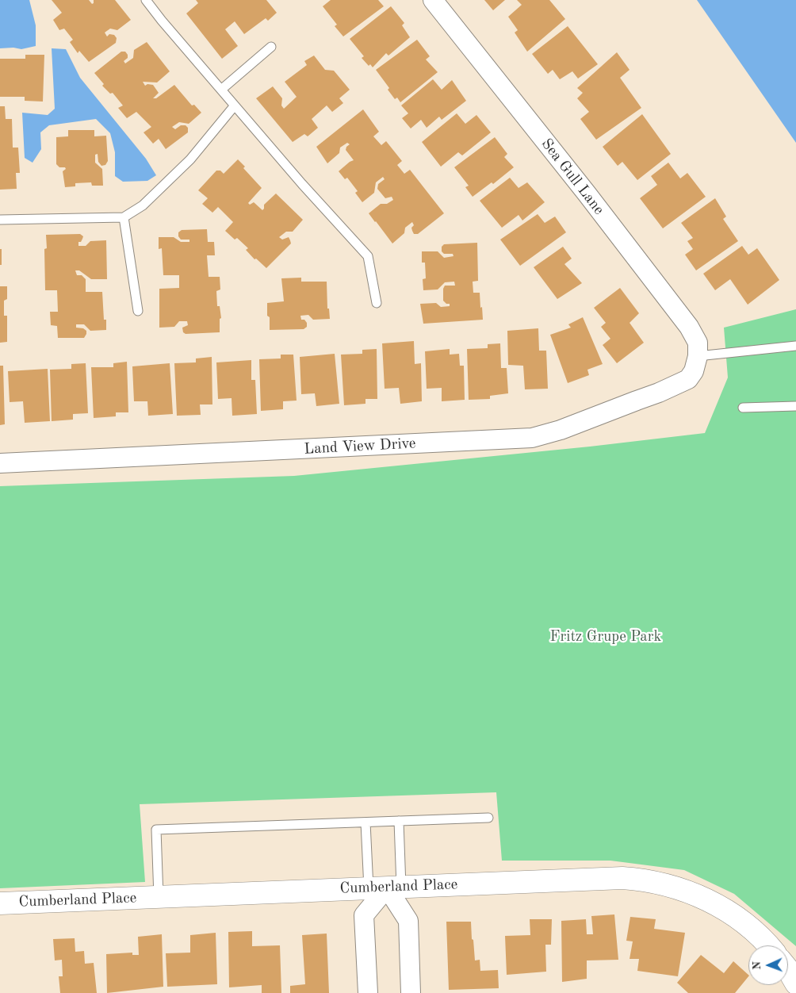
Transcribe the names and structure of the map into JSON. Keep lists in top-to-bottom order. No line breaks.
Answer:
{"streets":{"street":["Sea Gull Lane","Land View Drive","Cumberland Place"]},"crossings":[["Sea Gull Lane","Land View Drive"]],"parks":["Fritz Grupe Park"],"north":"left"}
